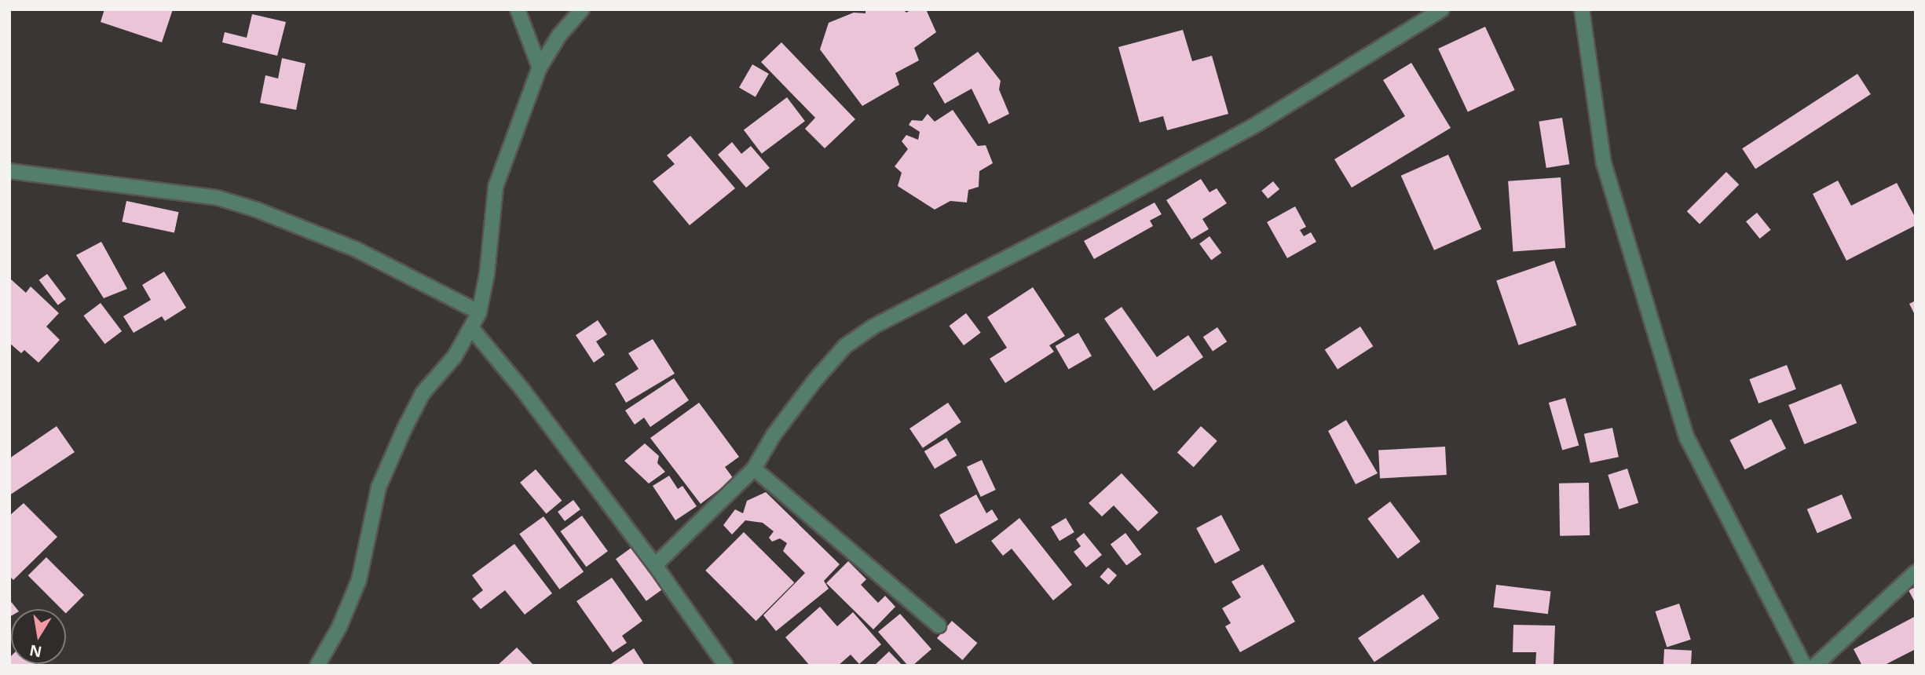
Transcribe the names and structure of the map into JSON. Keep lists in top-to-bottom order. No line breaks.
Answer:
{"north":"bottom"}
